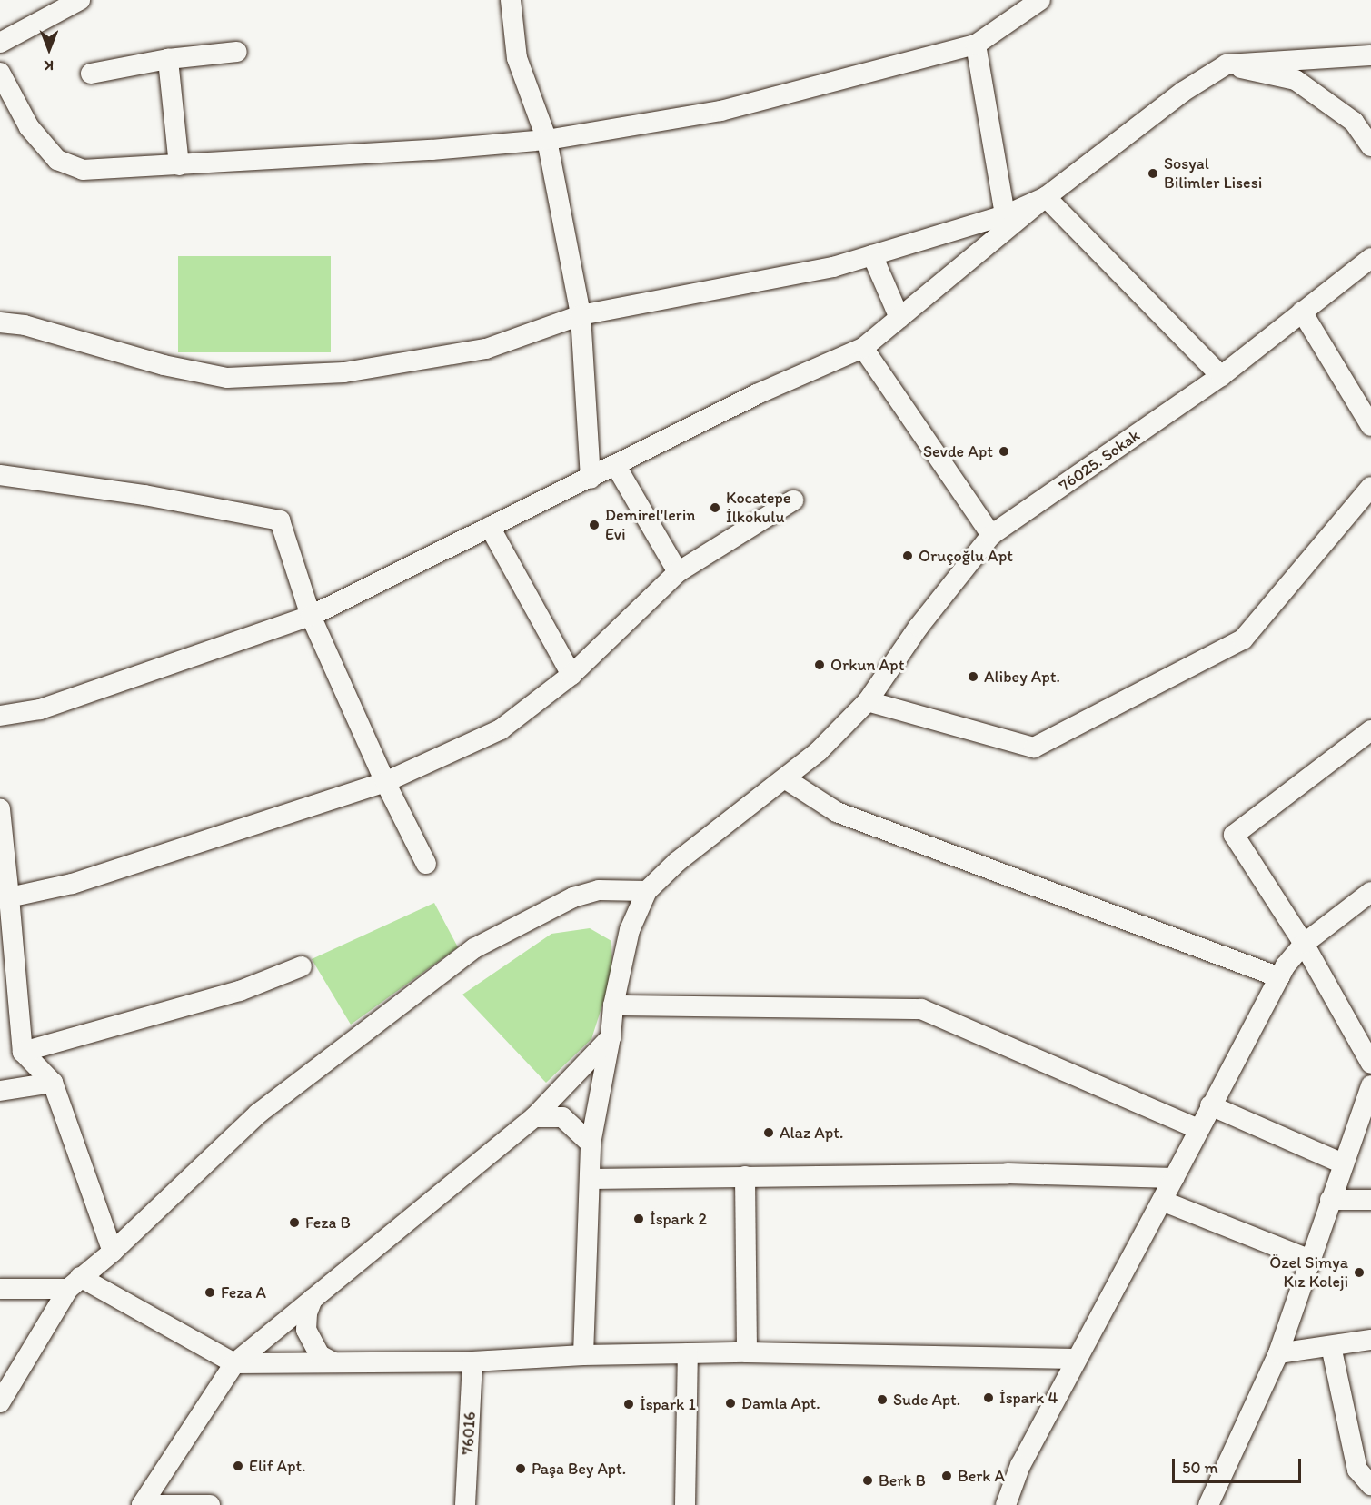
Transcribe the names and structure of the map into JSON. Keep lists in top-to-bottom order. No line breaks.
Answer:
{"streets":{"street":["76025. Sokak","76016"]},"places":["Sosyal Bilimler Lisesi","Sevde Apt","Kocatepe İlkokulu","Demirel'lerin Evi","Oruçoğlu Apt","Orkun Apt","Alibey Apt.","Alaz Apt.","İspark 2","Feza B","Özel Simya Kız Koleji","Feza A","İspark 4","Sude Apt.","Damla Apt.","İspark 1","Elif Apt.","Paşa Bey Apt.","Berk A","Berk B"],"scale_bar":"50 m","north":"bottom"}
